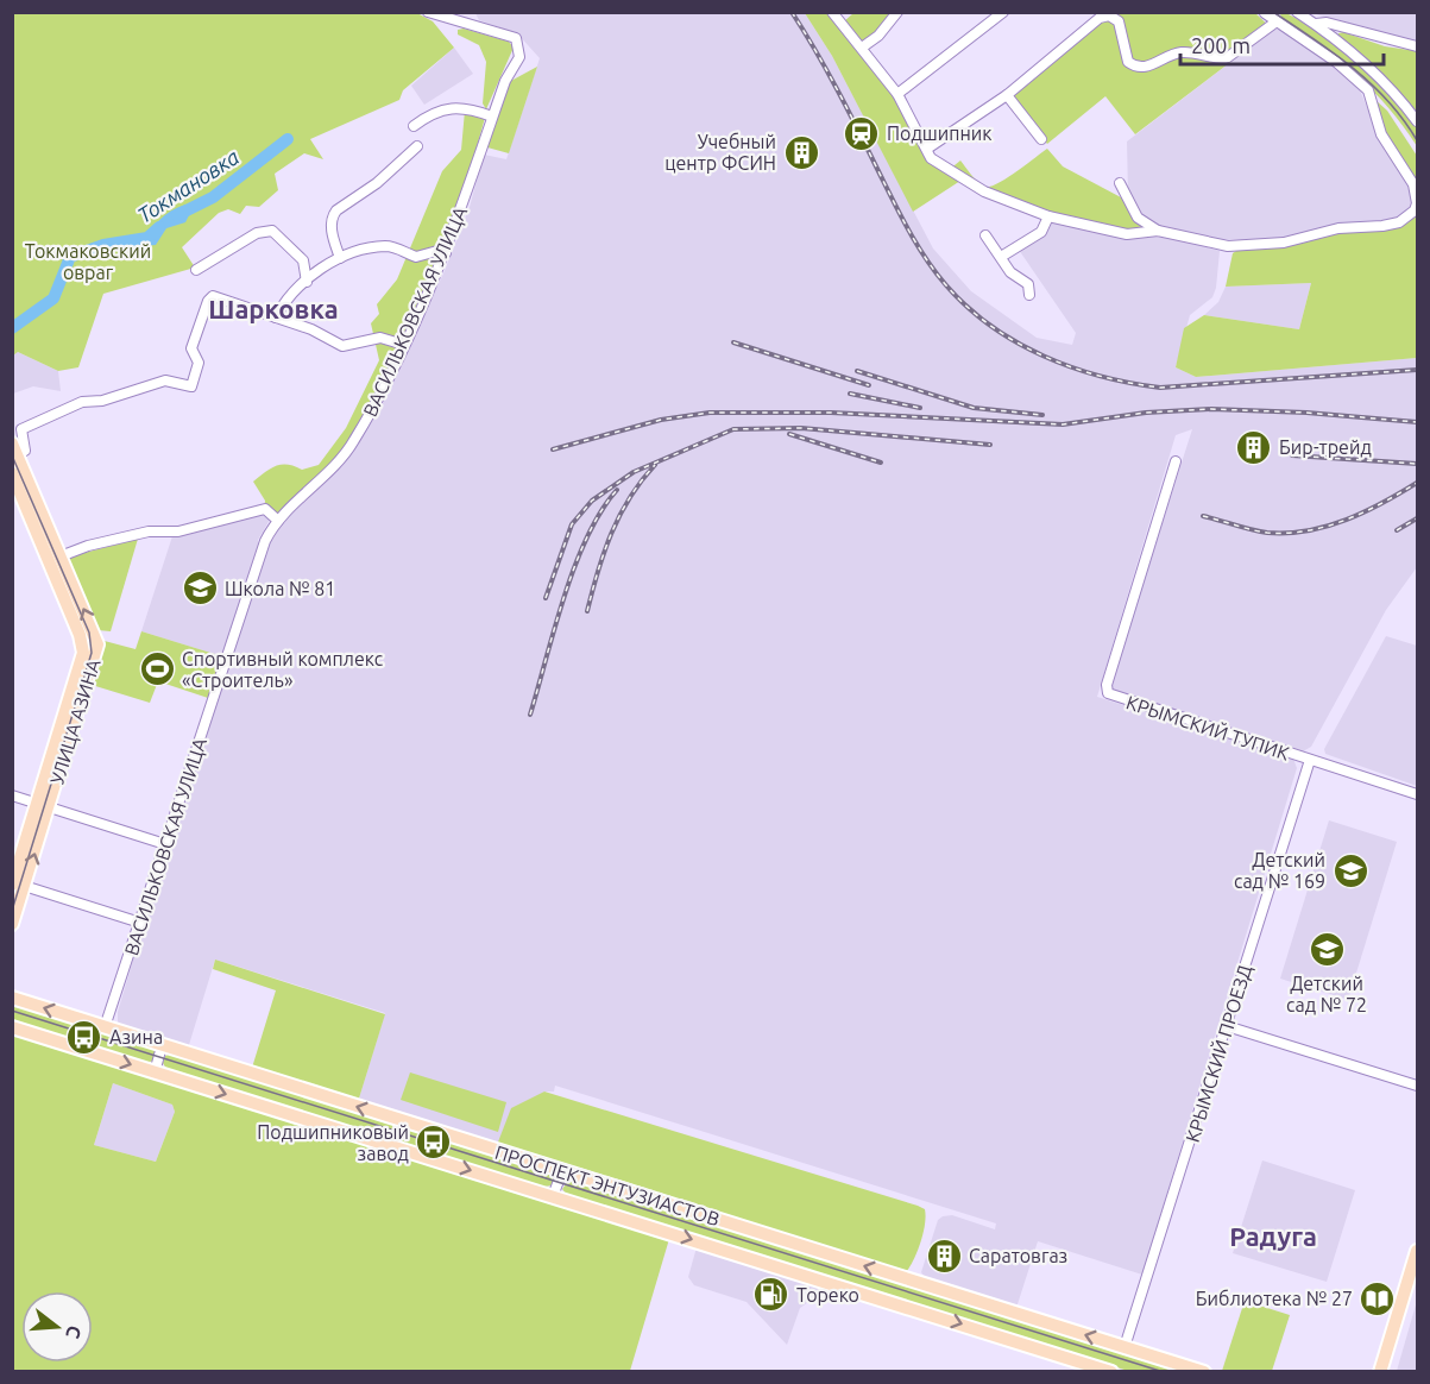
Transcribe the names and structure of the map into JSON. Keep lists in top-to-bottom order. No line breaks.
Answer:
{"streets":{"main road":["УЛИЦА АЗИНА","ПРОСПЕКТ ЭНТУЗИАСТОВ"],"street":["ВАСИЛЬКОВСКАЯ УЛИЦА","КРЫМСКИЙ ТУПИК","КРЫМСКИЙ ПРОЕЗД"]},"crossings":[["ВАСИЛЬКОВСКАЯ УЛИЦА","ПРОСПЕКТ ЭНТУЗИАСТОВ"],["КРЫМСКИЙ ТУПИК","КРЫМСКИЙ ПРОЕЗД"],["КРЫМСКИЙ ПРОЕЗД","ПРОСПЕКТ ЭНТУЗИАСТОВ"]],"districts":["Шарковка","Радуга"],"water":["Токмановка"],"parks":["Токмаковский овраг"],"places":{"station":["Подшипник"],"building":["Учебный центр ФСИН","Бир-трейд","Саратовгаз"],"school or university":["Школа № 81","Детский сад № 169","Детский сад № 72"],"sports":["Спортивный комплекс «Строитель»"],"bus stop":["Азина","Подшипниковый завод"],"fuel station":["Тореко"],"library":["Библиотека № 27"]},"scale_bar":"200 m","north":"right"}
